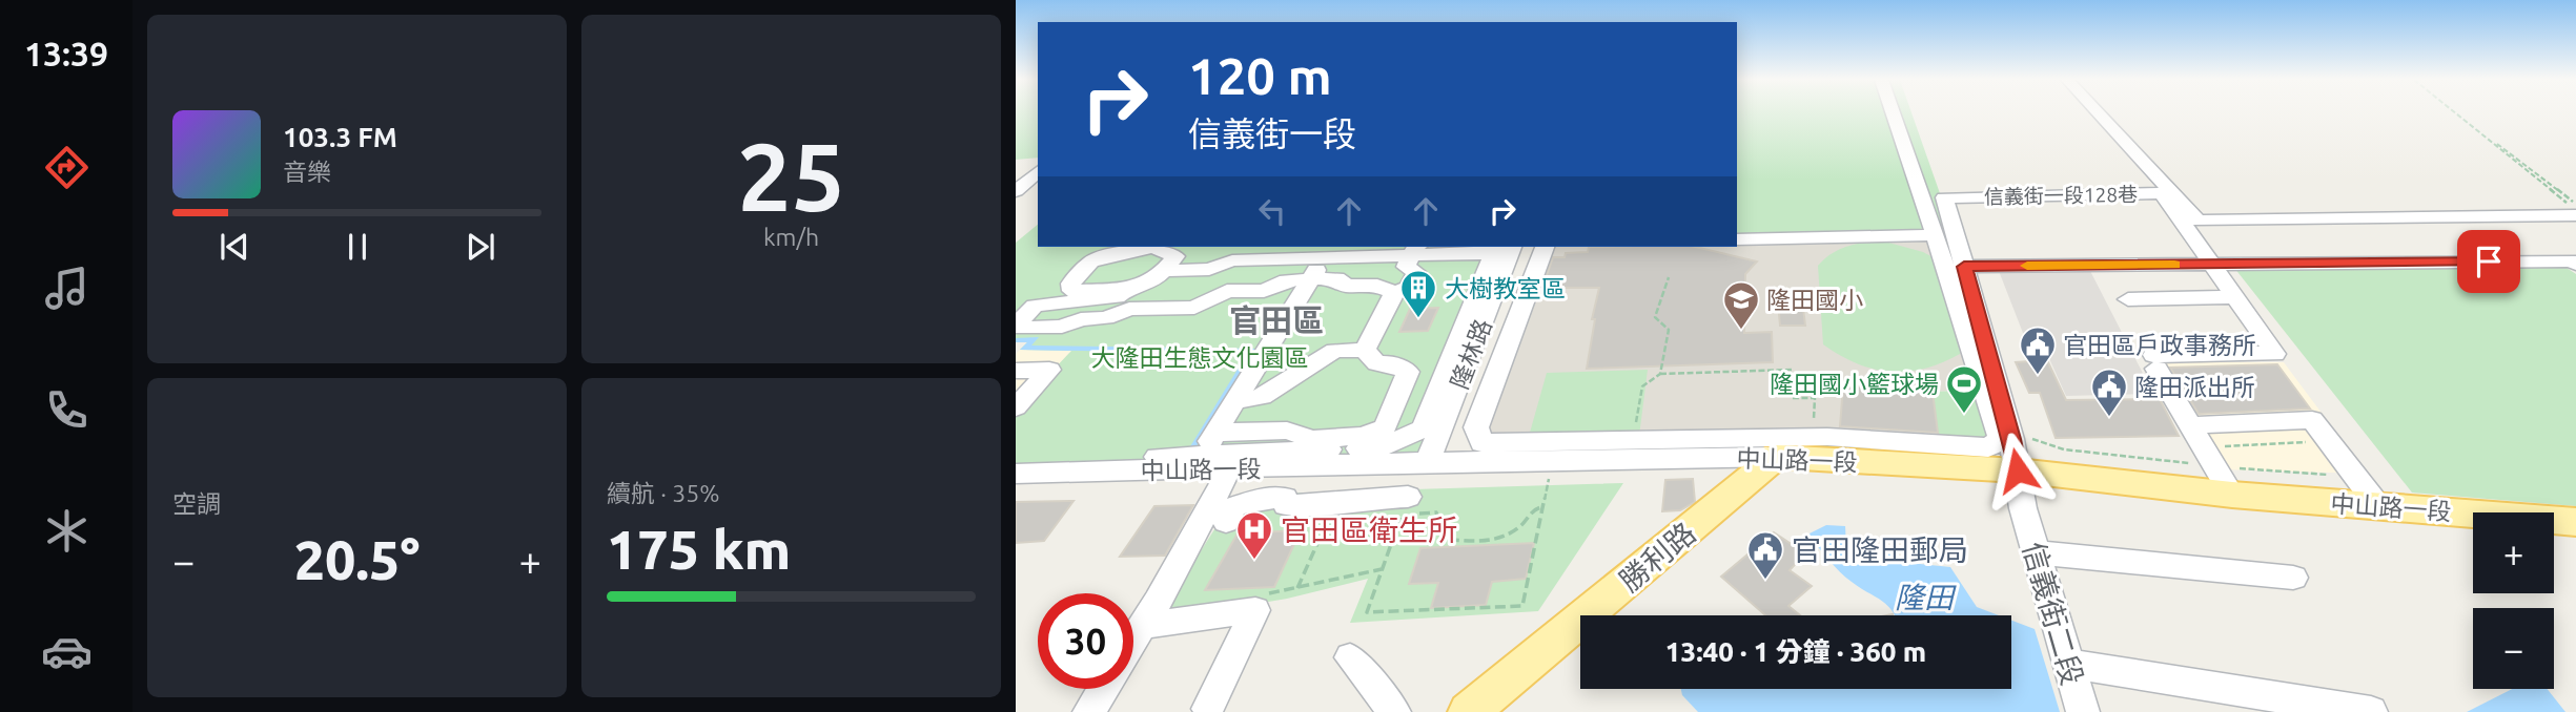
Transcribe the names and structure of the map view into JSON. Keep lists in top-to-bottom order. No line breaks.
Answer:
{"streets":{"main road":["中山路一段","勝利路"],"street":["信義街一段128巷","隆林路","信義街二段"]},"crossings":[["信義街一段128巷","信義街二段"],["隆林路","中山路一段"],["中山路一段","勝利路"],["中山路一段","信義街二段"]],"districts":["官田區"],"water":["隆田"],"parks":["大隆田生態文化園區"],"places":{"building":["大樹教室區"],"school or university":["隆田國小"],"public building":["官田區戶政事務所","隆田派出所","官田隆田郵局"],"sports":["隆田國小籃球場"],"hospital":["官田區衛生所"]},"page":{"tabs":"13:39","tile":[["25","km/h"],"空調",["續航 · 35%","175 km"]],"turn":["120 m","信義街一段"],"song":["103.3 FM","音樂"],"map_buttons":["+","−"],"heat":["−","20.5°","+"],"limit":"30","trip":"13:40 · 1 分鐘 · 360 m"}}
